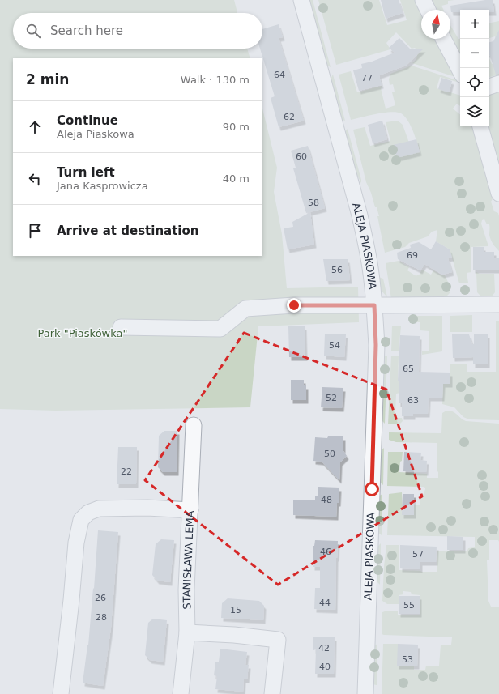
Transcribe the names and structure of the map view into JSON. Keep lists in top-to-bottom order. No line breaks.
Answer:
{"streets":{"street":["ALEJA PIASKOWA","STANISŁAWA LEMA"]},"parks":["Park \"Piaskówka\""],"house_numbers":["64","77","62","60","58","69","56","54","65","52","63","50","22","48","46","57","26","44","55","15","28","42","53","40"],"north":"top","page":{"map_buttons":["+","−"],"search":"Search here","heading":["2 min","Walk · 130 m"],"list":[["Continue","Aleja Piaskowa","90 m"],["Turn left","Jana Kasprowicza","40 m"],"Arrive at destination"]}}
